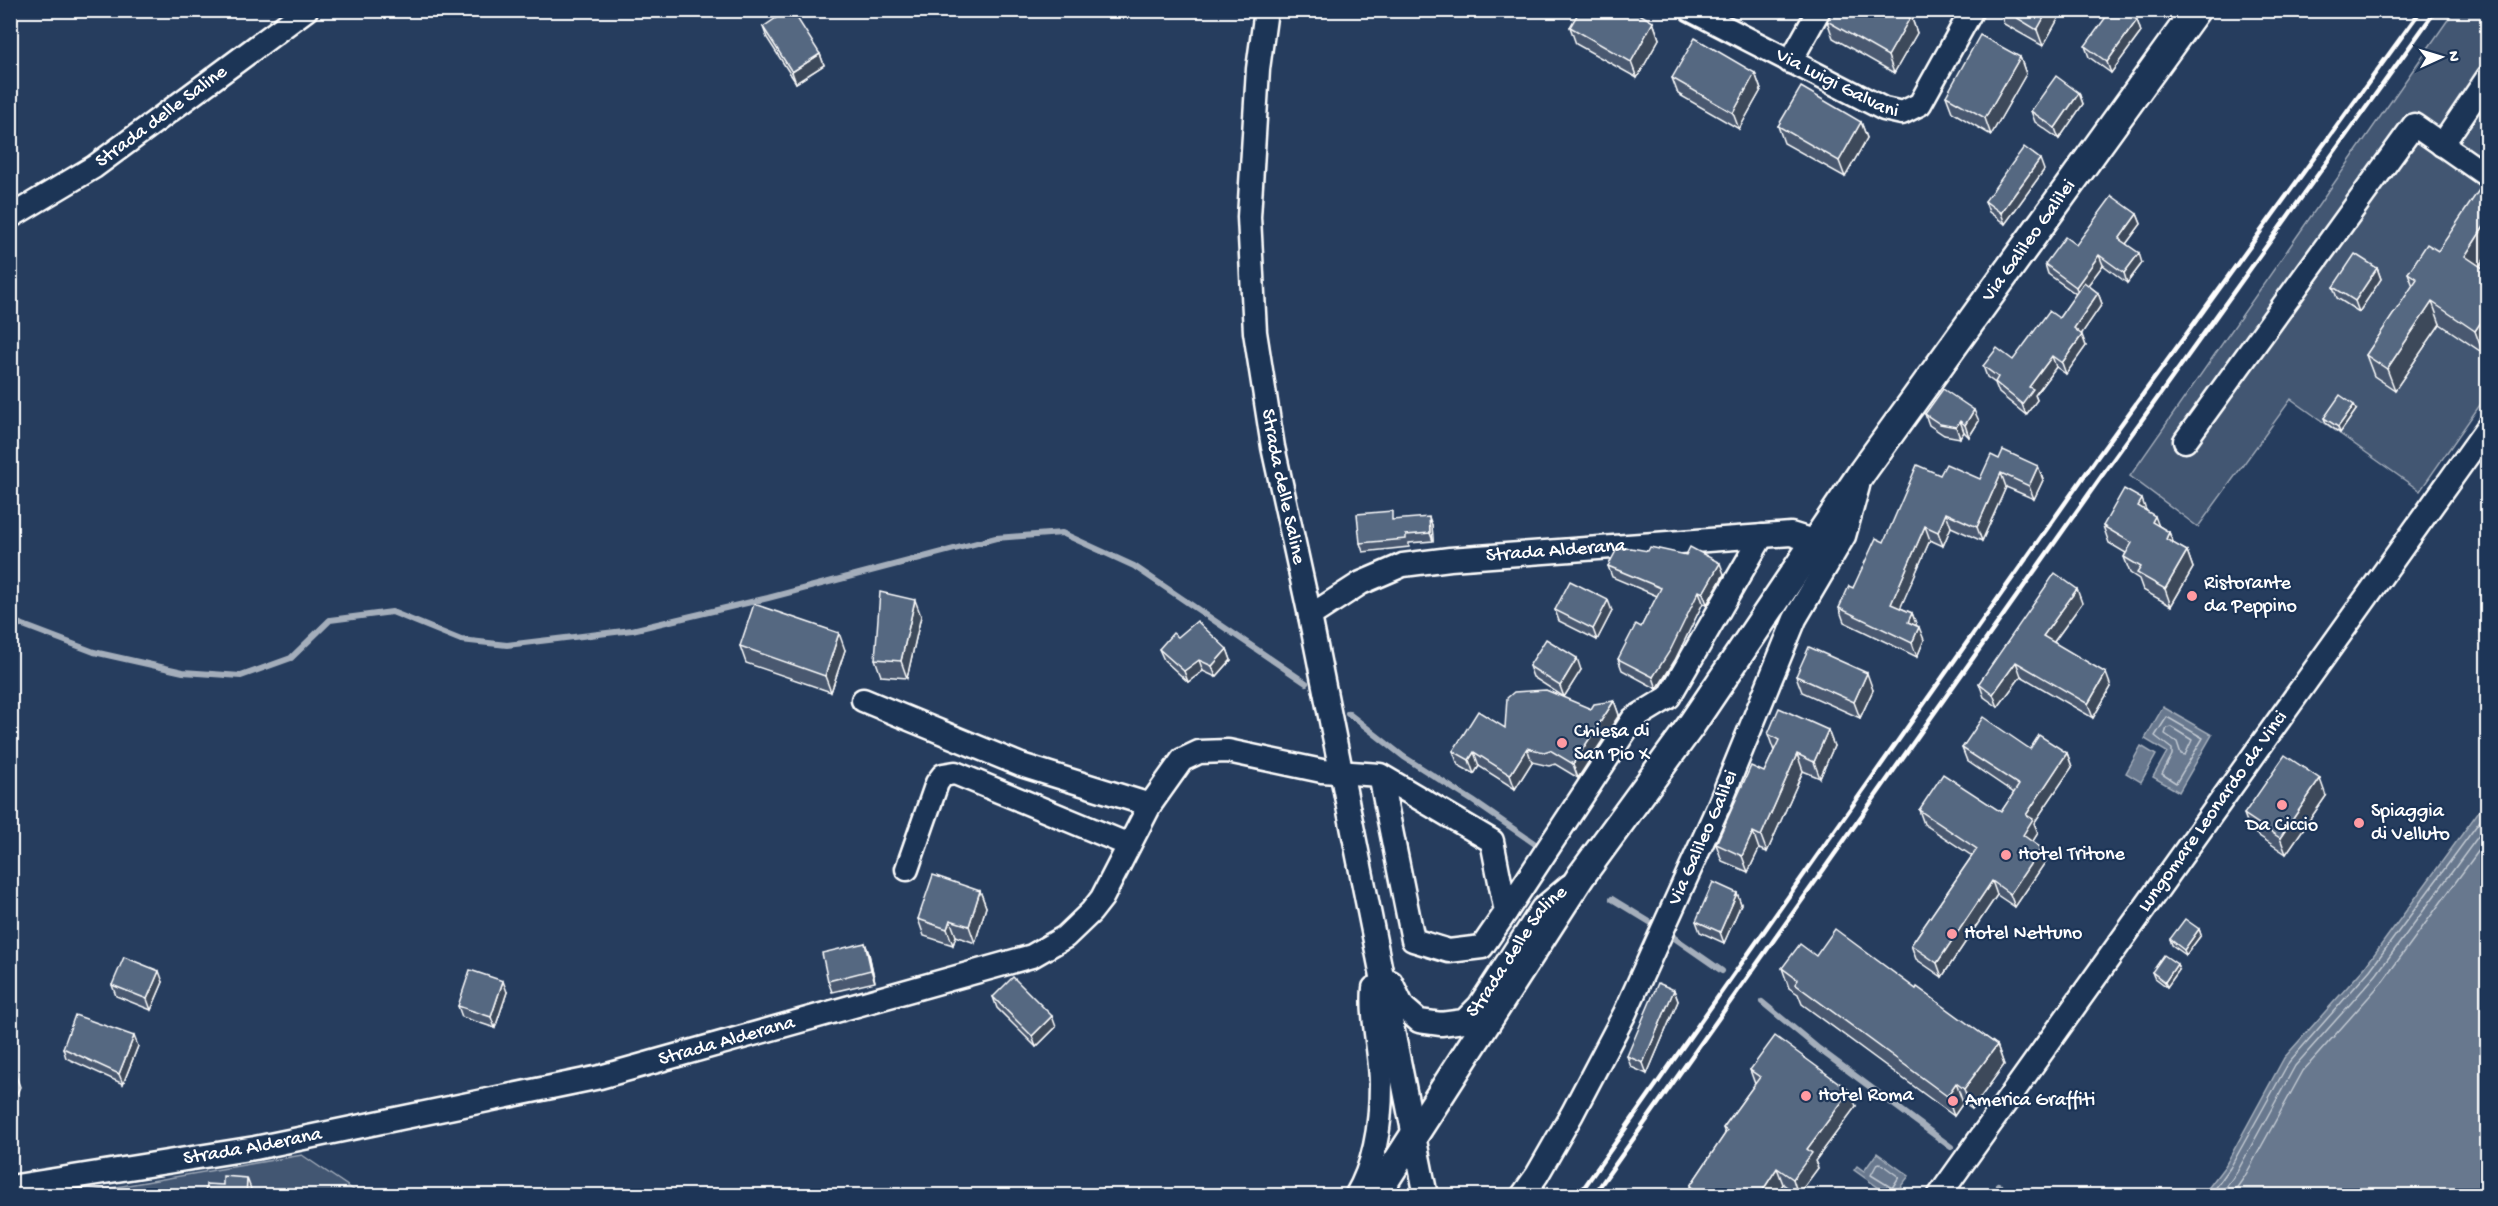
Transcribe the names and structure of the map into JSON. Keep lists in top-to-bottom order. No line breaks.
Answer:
{"streets":{"main road":["Via Galileo Galilei"],"street":["Via Luigi Galvani","Strada delle Saline","Strada Alderana","Lungomare Leonardo da Vinci"]},"crossings":[["Strada delle Saline","Via Galileo Galilei"],["Strada delle Saline","Strada Alderana"],["Via Galileo Galilei","Strada Alderana"]],"places":["Ristorante da Peppino","Chiesa di San Pio X","Da Ciccio","Spiaggia di Velluto","Hotel Tritone","Hotel Nettuno","Hotel Roma","America Graffiti"],"north":"right"}
